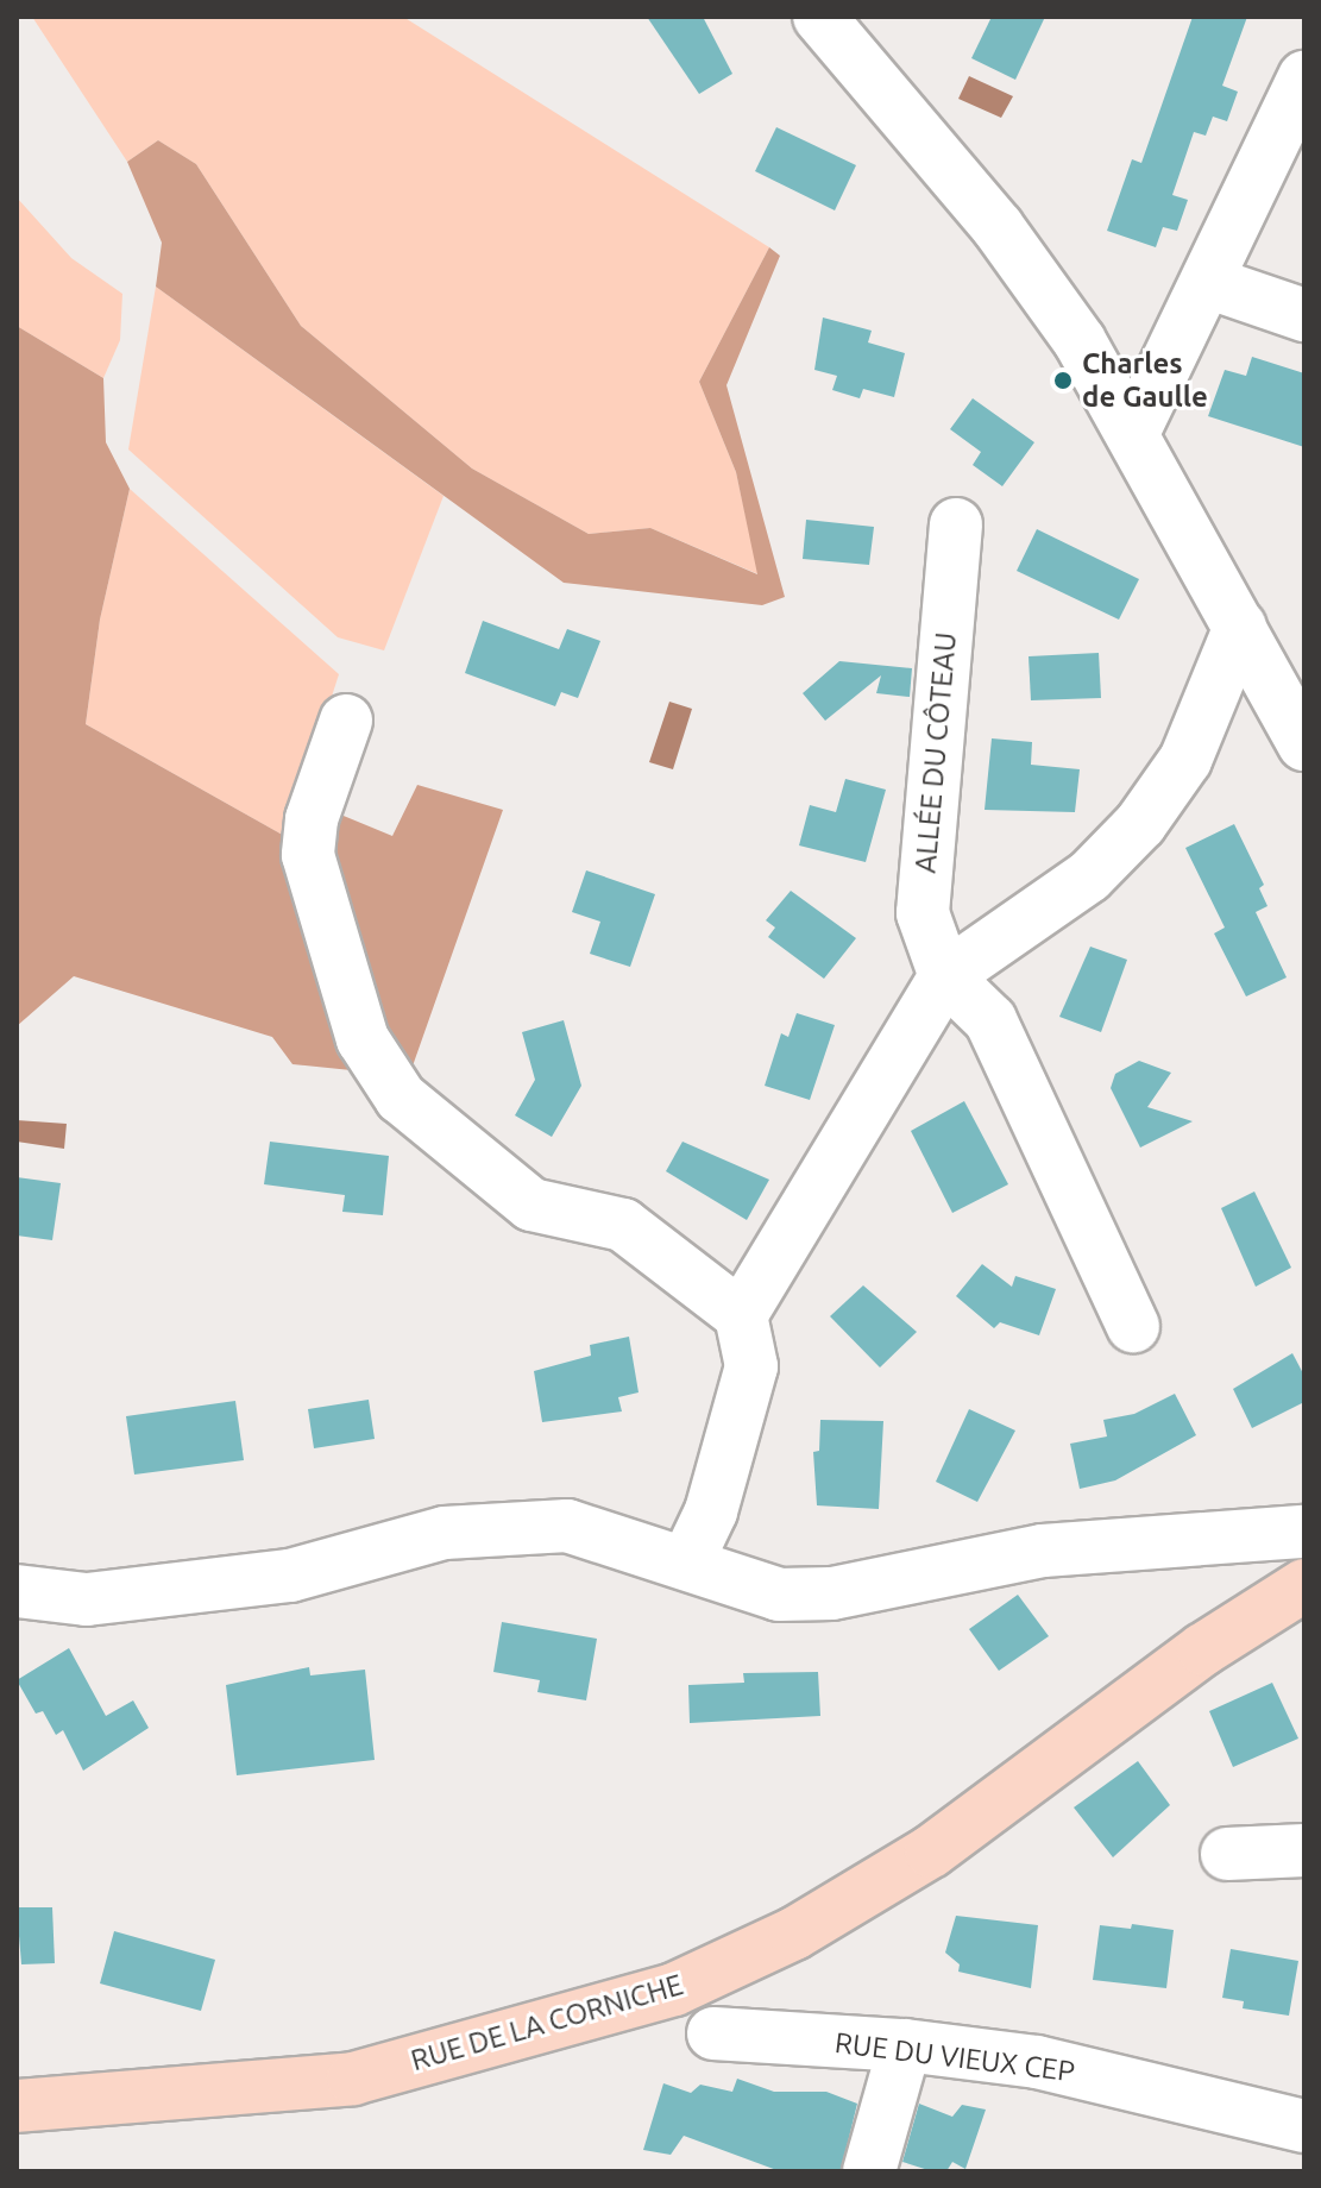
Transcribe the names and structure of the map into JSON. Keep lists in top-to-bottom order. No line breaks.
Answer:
{"streets":{"main road":["RUE DE LA CORNICHE"],"street":["ALLÉE DU CÔTEAU","RUE DU VIEUX CEP"]},"places":["Charles de Gaulle"]}
